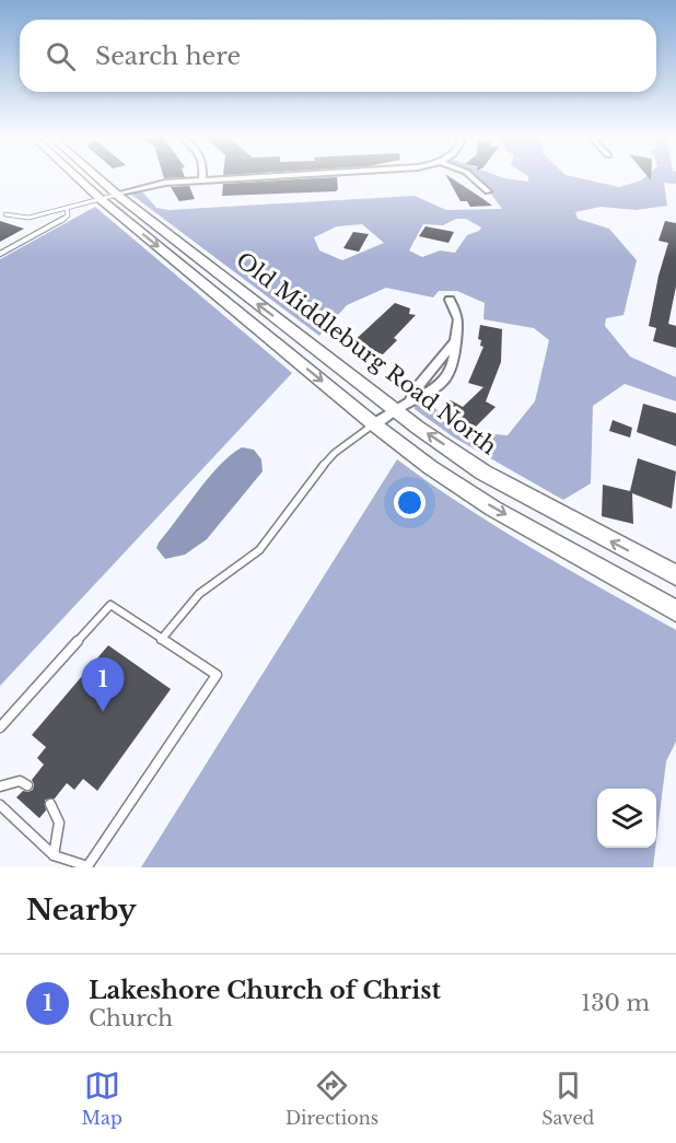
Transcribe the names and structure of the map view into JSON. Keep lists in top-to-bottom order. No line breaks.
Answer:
{"streets":{"main road":["Old Middleburg Road North"]},"page":{"search":"Search here","pins":"1","heading":"Nearby","list":[{"mark":"1","name":"Lakeshore Church of Christ","note":"Church","value":"130 m"}],"nav":["Map","Directions","Saved"]}}
